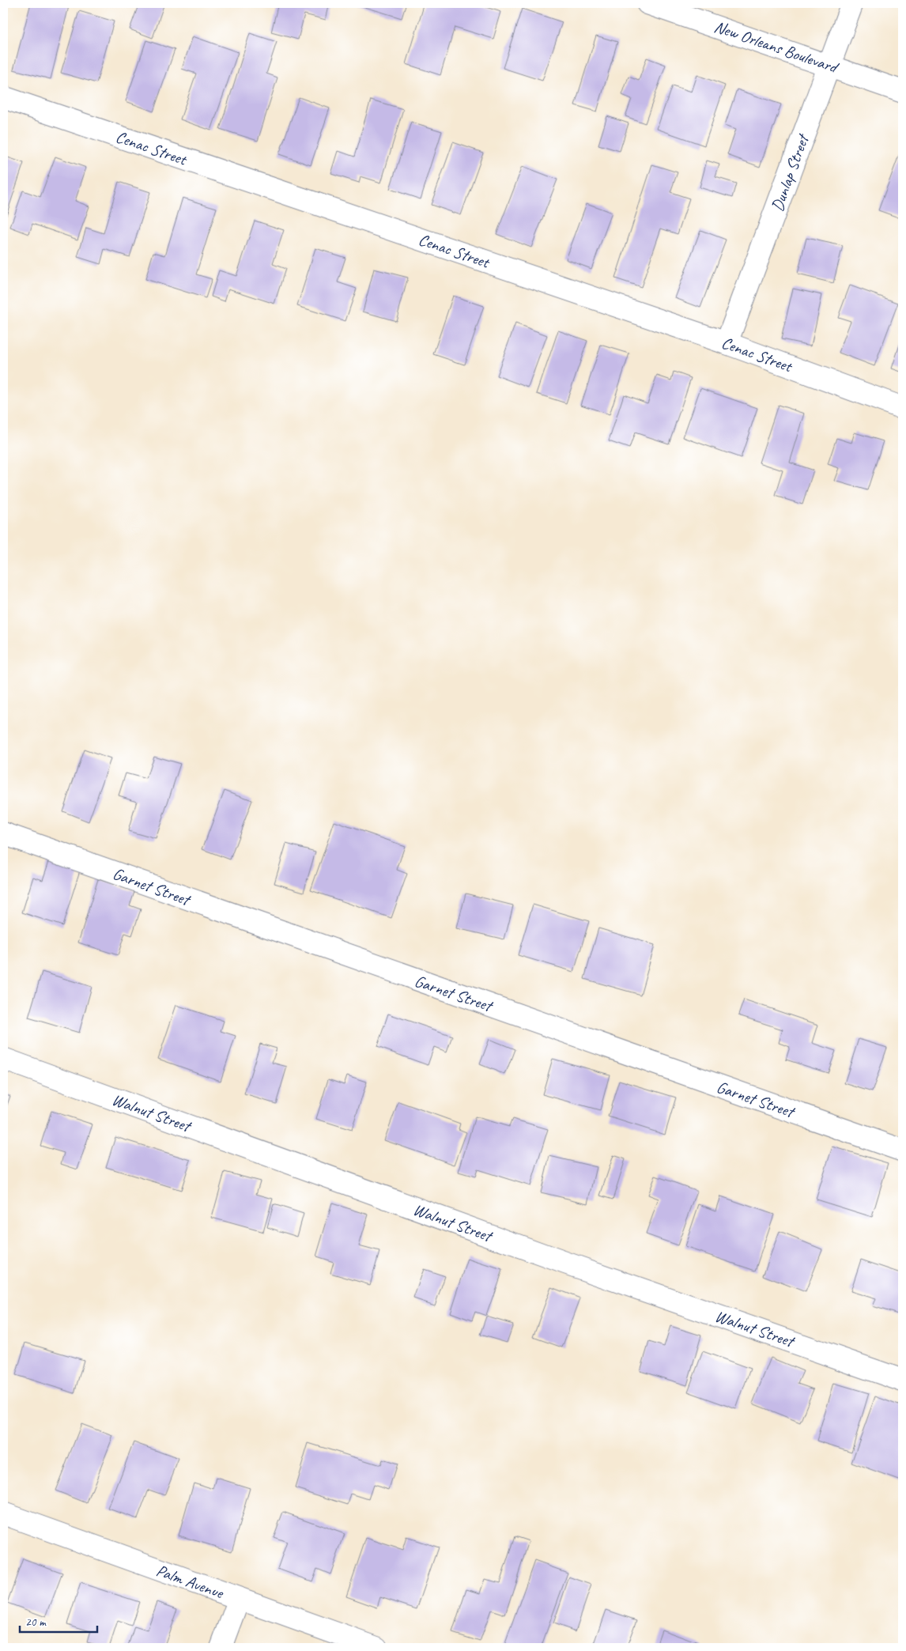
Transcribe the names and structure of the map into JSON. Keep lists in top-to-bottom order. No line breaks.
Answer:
{"streets":{"street":["New Orleans Boulevard","Cenac Street","Dunlap Street","Garnet Street","Walnut Street","Palm Avenue"]},"crossings":[["New Orleans Boulevard","Dunlap Street"],["Cenac Street","Dunlap Street"]],"scale_bar":"20 m"}
